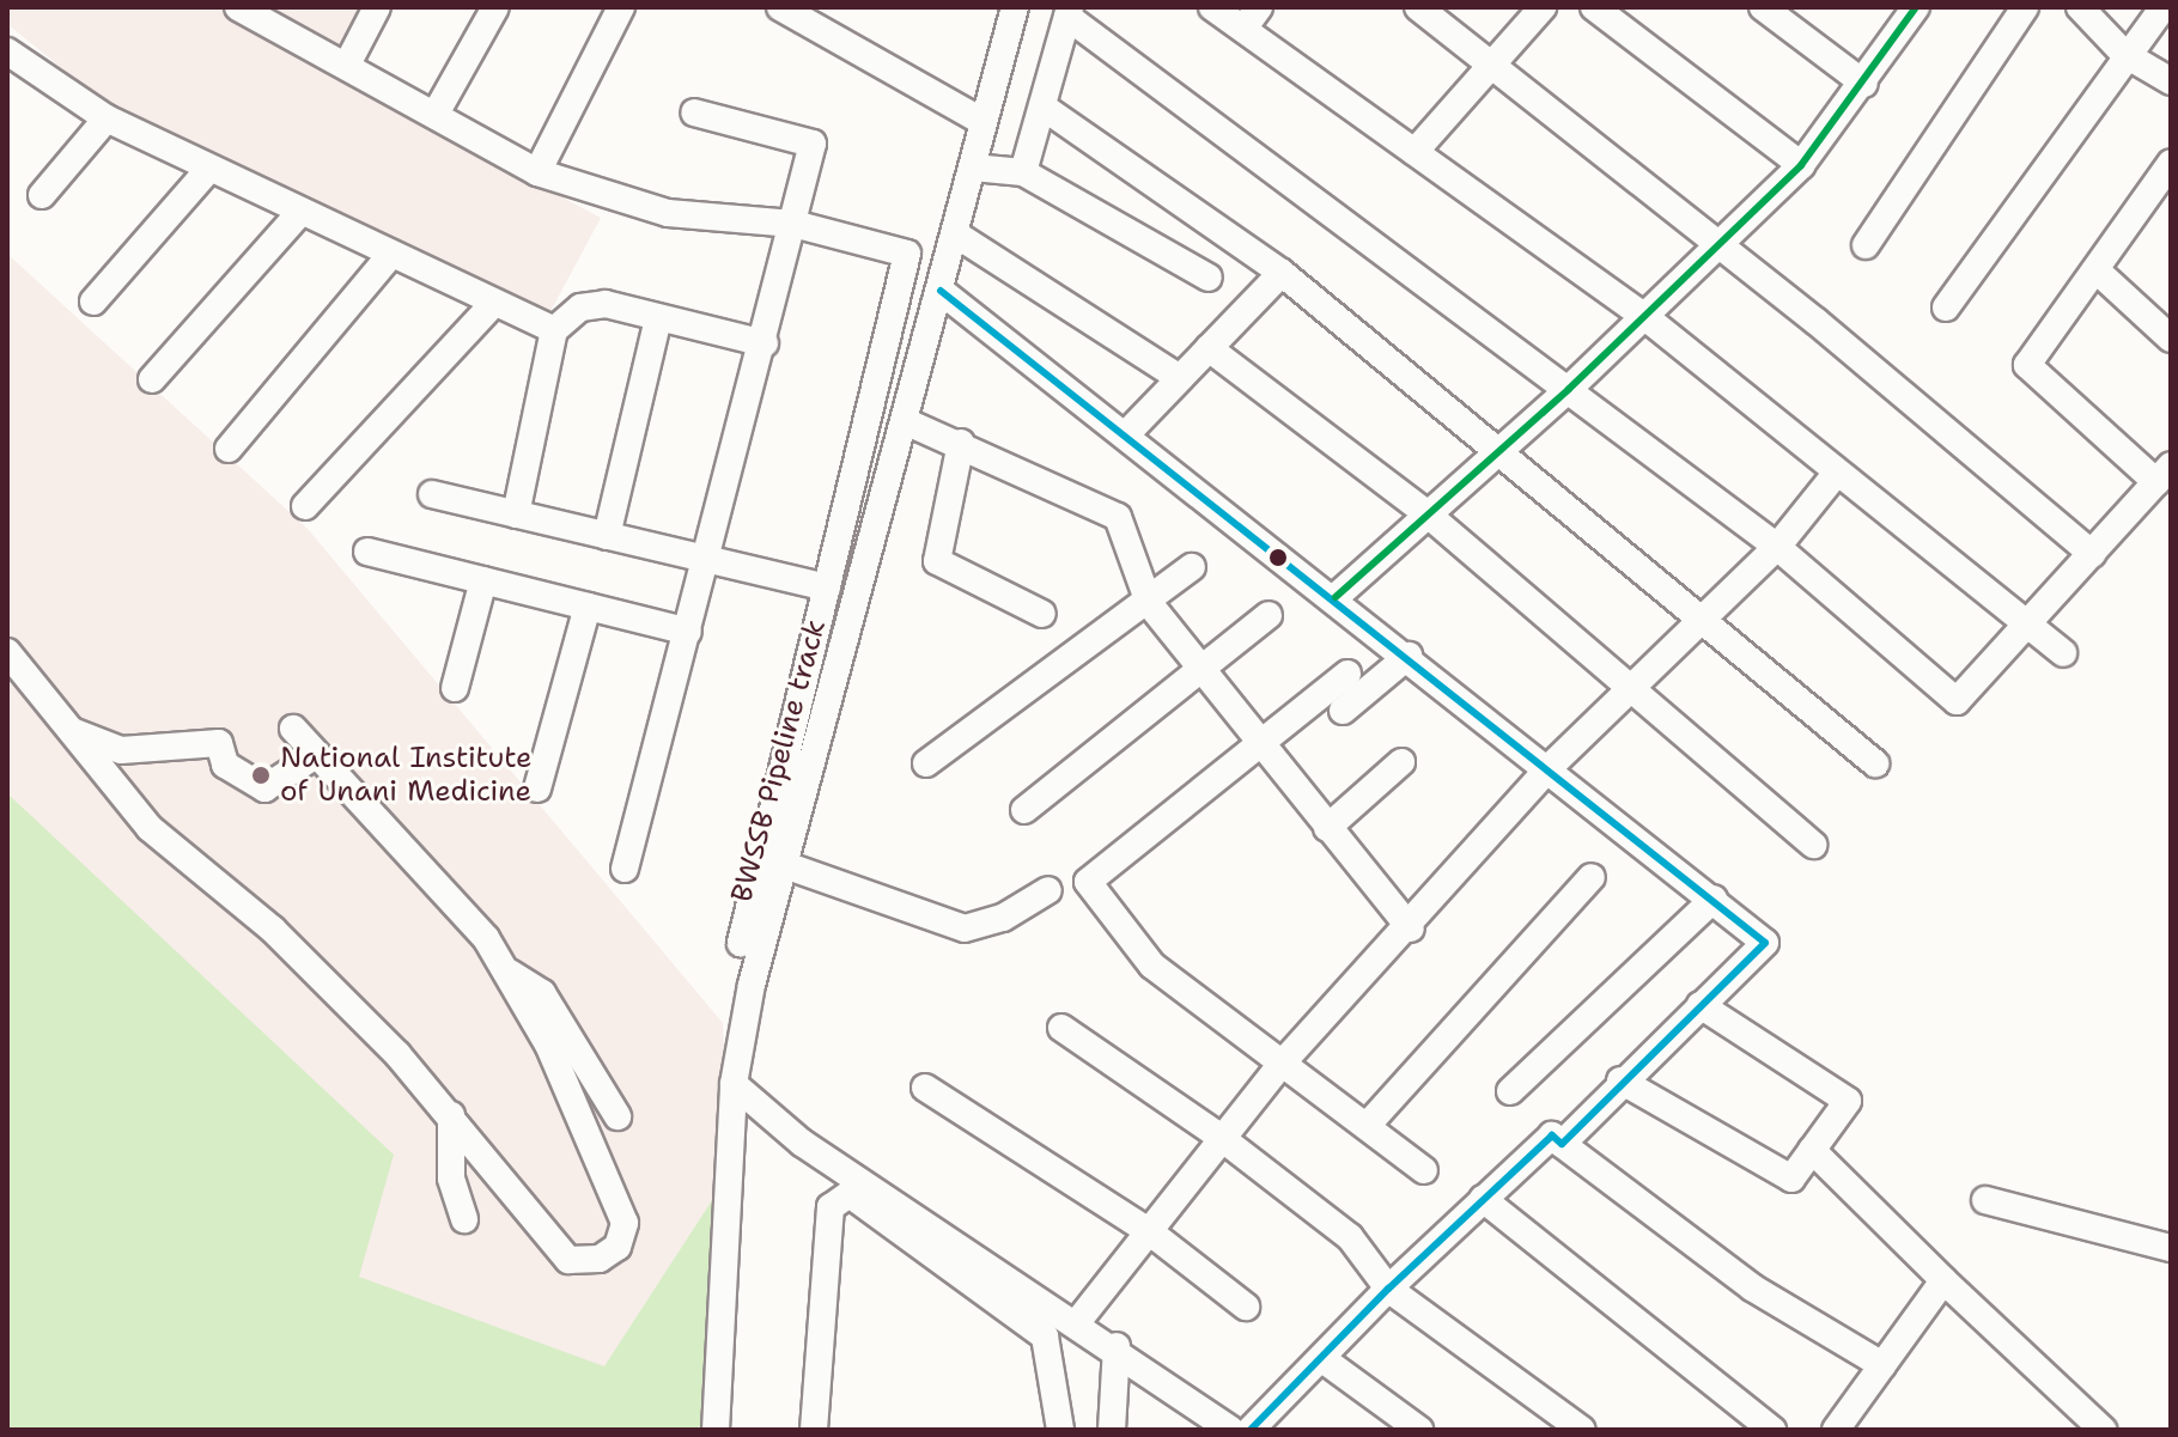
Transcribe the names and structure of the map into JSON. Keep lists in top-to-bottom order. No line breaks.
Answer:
{"streets":{"street":["BWSSB Pipeline track"]},"places":["National Institute of Unani Medicine"]}
